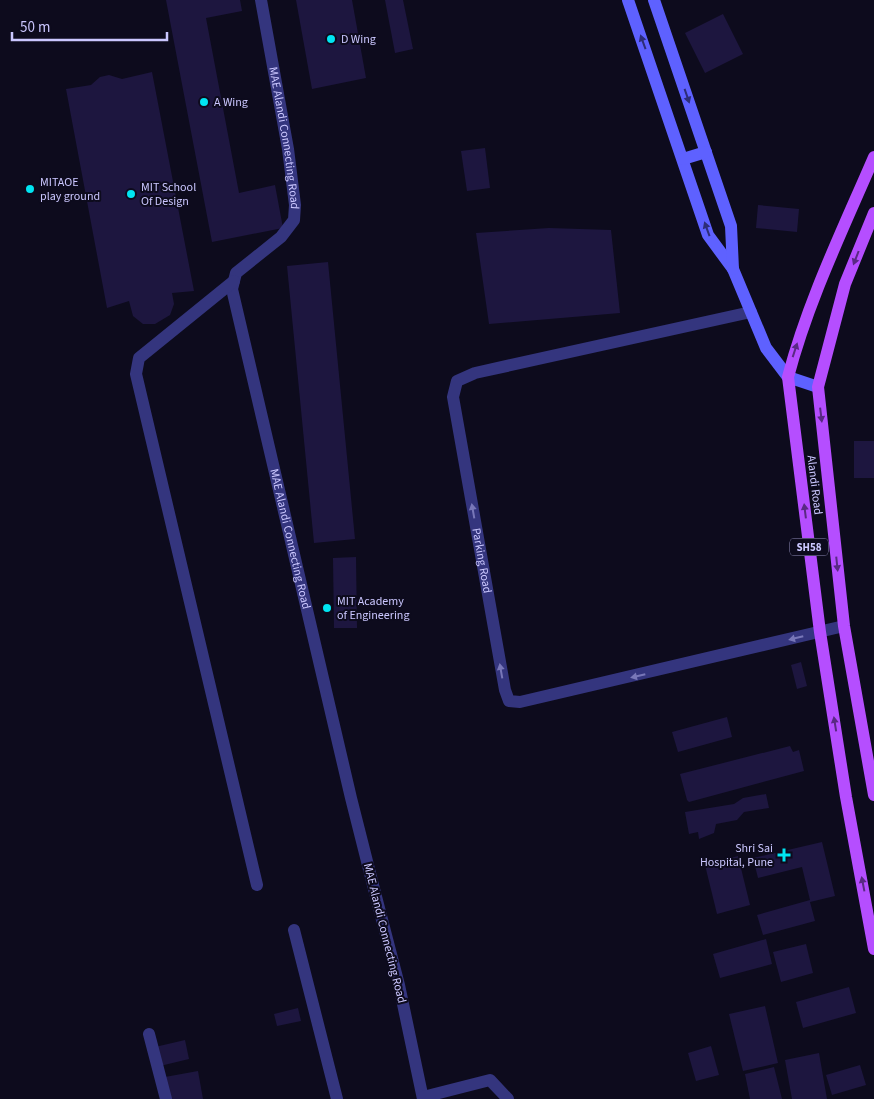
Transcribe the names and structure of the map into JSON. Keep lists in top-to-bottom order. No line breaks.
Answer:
{"streets":{"main road":["Alandi Road","SH58"],"street":["MAE Alandi Connecting Road","Parking Road"]},"crossings":[["Alandi Road","SH58"],["Alandi Road","Parking Road"],["SH58","Parking Road"]],"places":{"other":["D Wing","A Wing","MITAOE play ground","MIT School Of Design","MIT Academy of Engineering"],"health":["Shri Sai Hospital, Pune"]},"scale_bar":"50 m"}
